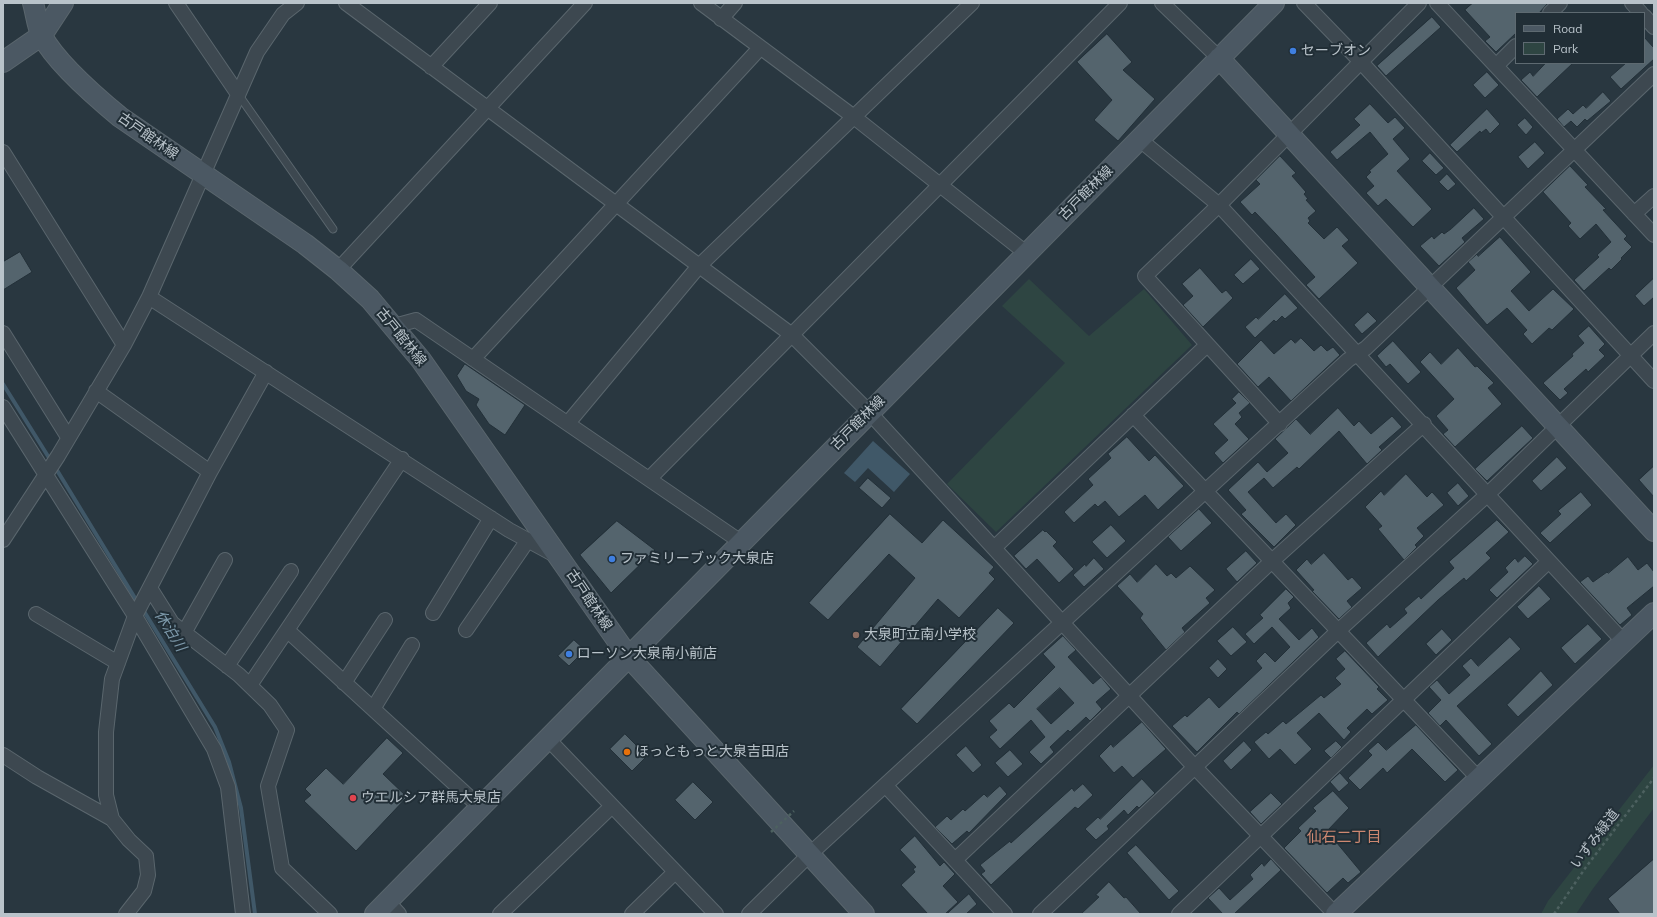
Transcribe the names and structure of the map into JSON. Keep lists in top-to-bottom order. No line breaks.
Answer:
{"streets":{"street":["古戸館林線"],"path":["いずみ緑道"]},"districts":["仙石二丁目"],"water":["休泊川"],"places":["セーブオン","ファミリーブック大泉店","大泉町立南小学校","ローソン大泉南小前店","ほっともっと大泉吉田店","ウエルシア群馬大泉店"],"legend":["Road","Park"]}
